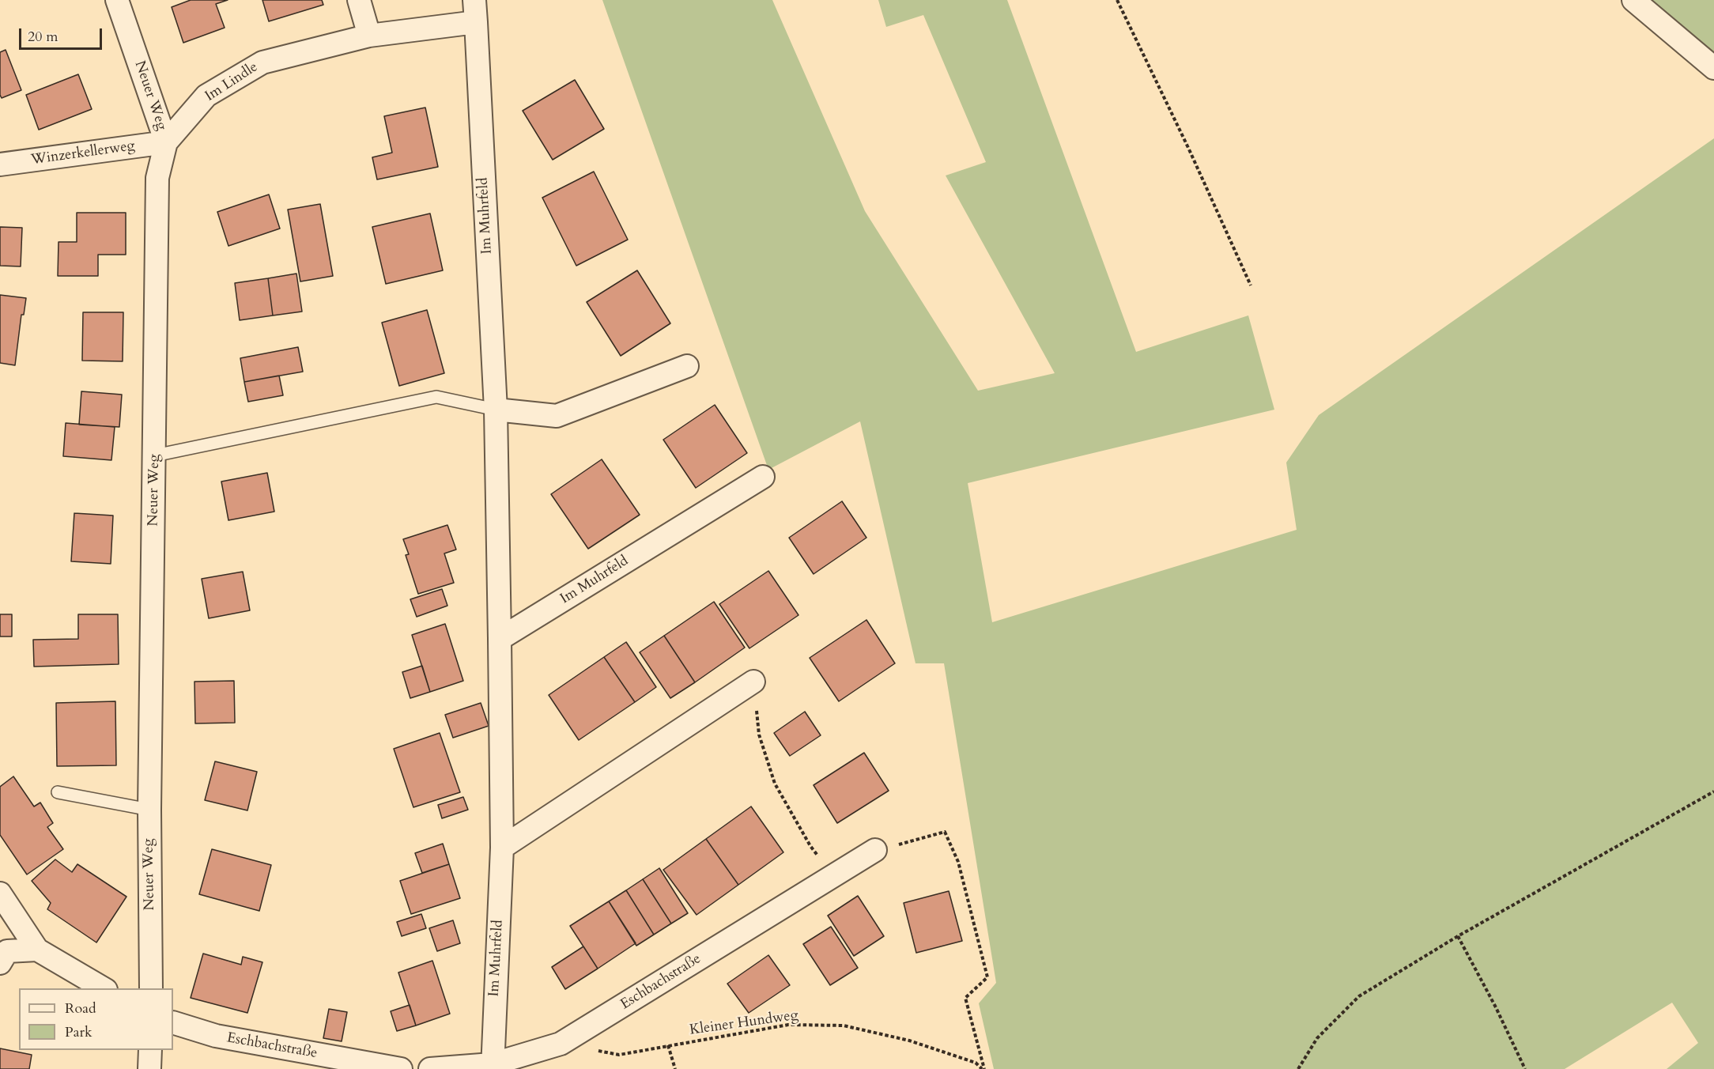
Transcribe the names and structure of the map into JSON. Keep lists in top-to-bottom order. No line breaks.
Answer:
{"streets":{"street":["Im Lindle","Neuer Weg","Winzerkellerweg","Im Muhrfeld","Eschbachstraße"],"path":["Kleiner Hundweg"]},"crossings":[["Im Lindle","Neuer Weg"],["Im Lindle","Winzerkellerweg"],["Im Lindle","Im Muhrfeld"],["Neuer Weg","Winzerkellerweg"],["Im Muhrfeld","Eschbachstraße"],["Eschbachstraße","Kleiner Hundweg"]],"legend":["Road","Park"],"scale_bar":"20 m"}
